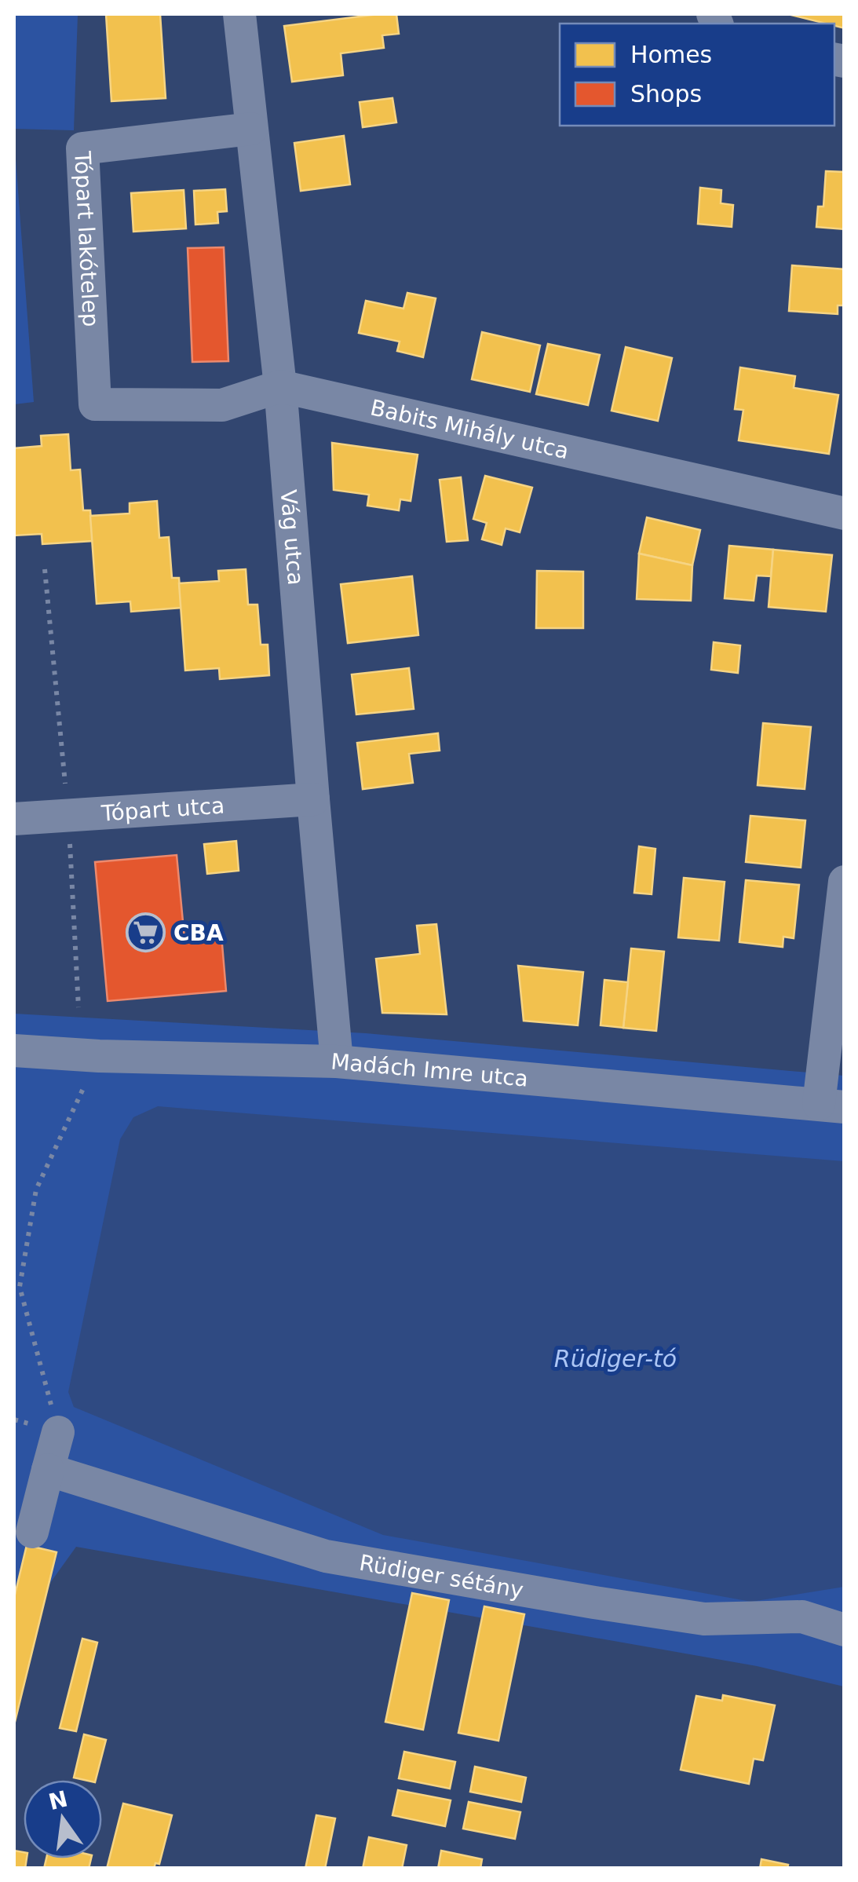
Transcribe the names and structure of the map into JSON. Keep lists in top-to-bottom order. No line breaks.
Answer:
{"streets":{"street":["Tópart lakótelep","Babits Mihály utca","Vág utca","Tópart utca","Madách Imre utca","Rüdiger sétány"]},"crossings":[["Tópart lakótelep","Babits Mihály utca"],["Tópart lakótelep","Vág utca"],["Babits Mihály utca","Vág utca"],["Vág utca","Tópart utca"],["Vág utca","Madách Imre utca"]],"water":["Rüdiger-tó"],"places":{"supermarket":["CBA"]},"legend":["Homes","Shops"],"north":"top"}
